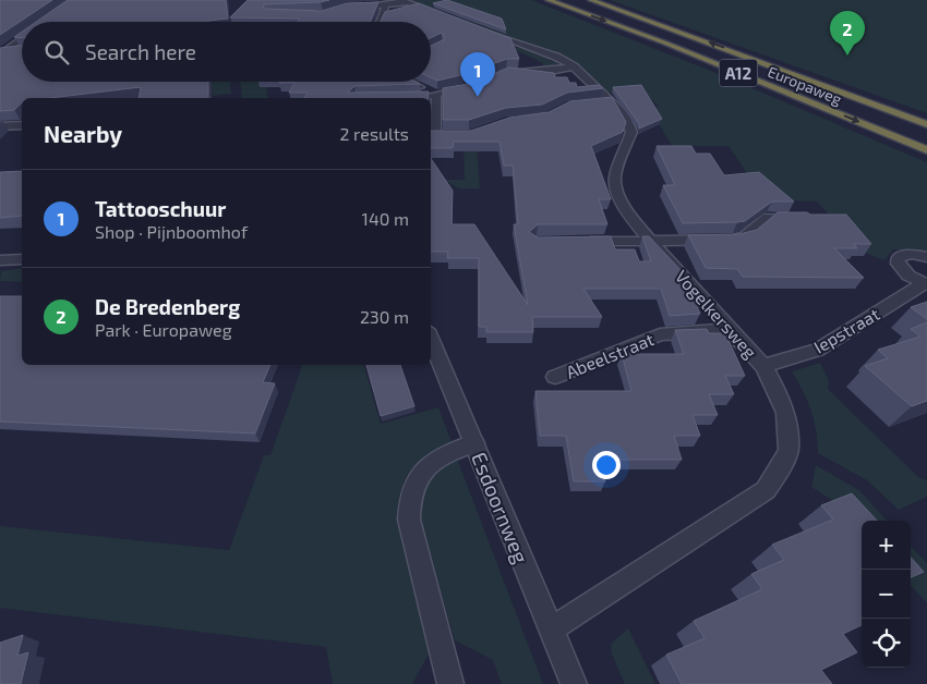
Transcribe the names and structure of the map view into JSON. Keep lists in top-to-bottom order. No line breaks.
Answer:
{"streets":{"highway":["A12","Europaweg"],"street":["Vogelkersweg","Iepstraat","Abeelstraat","Esdoornweg"]},"crossings":[["Vogelkersweg","Iepstraat"],["Vogelkersweg","Abeelstraat"],["Vogelkersweg","Esdoornweg"]],"page":{"pins":["2","1"],"search":"Search here","heading":["Nearby","2 results"],"list":[{"mark":"1","name":"Tattooschuur","note":"Shop · Pijnboomhof","value":"140 m"},{"mark":"2","name":"De Bredenberg","note":"Park · Europaweg","value":"230 m"}],"map_buttons":["+","−"]}}
